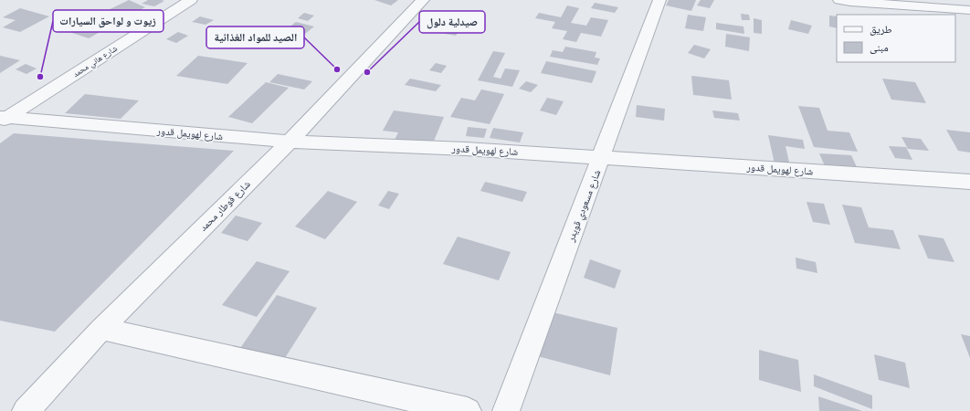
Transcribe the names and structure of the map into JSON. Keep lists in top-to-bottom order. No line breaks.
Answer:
{"streets":{"street":["شارع هاني محمد","شارع لهويمل قدور","شارع قوطار محمد","شارع مسعودي قويدر"]},"crossings":[["شارع هاني محمد","شارع لهويمل قدور"],["شارع لهويمل قدور","شارع قوطار محمد"],["شارع لهويمل قدور","شارع مسعودي قويدر"]],"places":["الصيد للمواد الغذائية","صيدلية دلول","زيوت و لواحق السيارات"],"legend":["طريق","مبنى"]}
